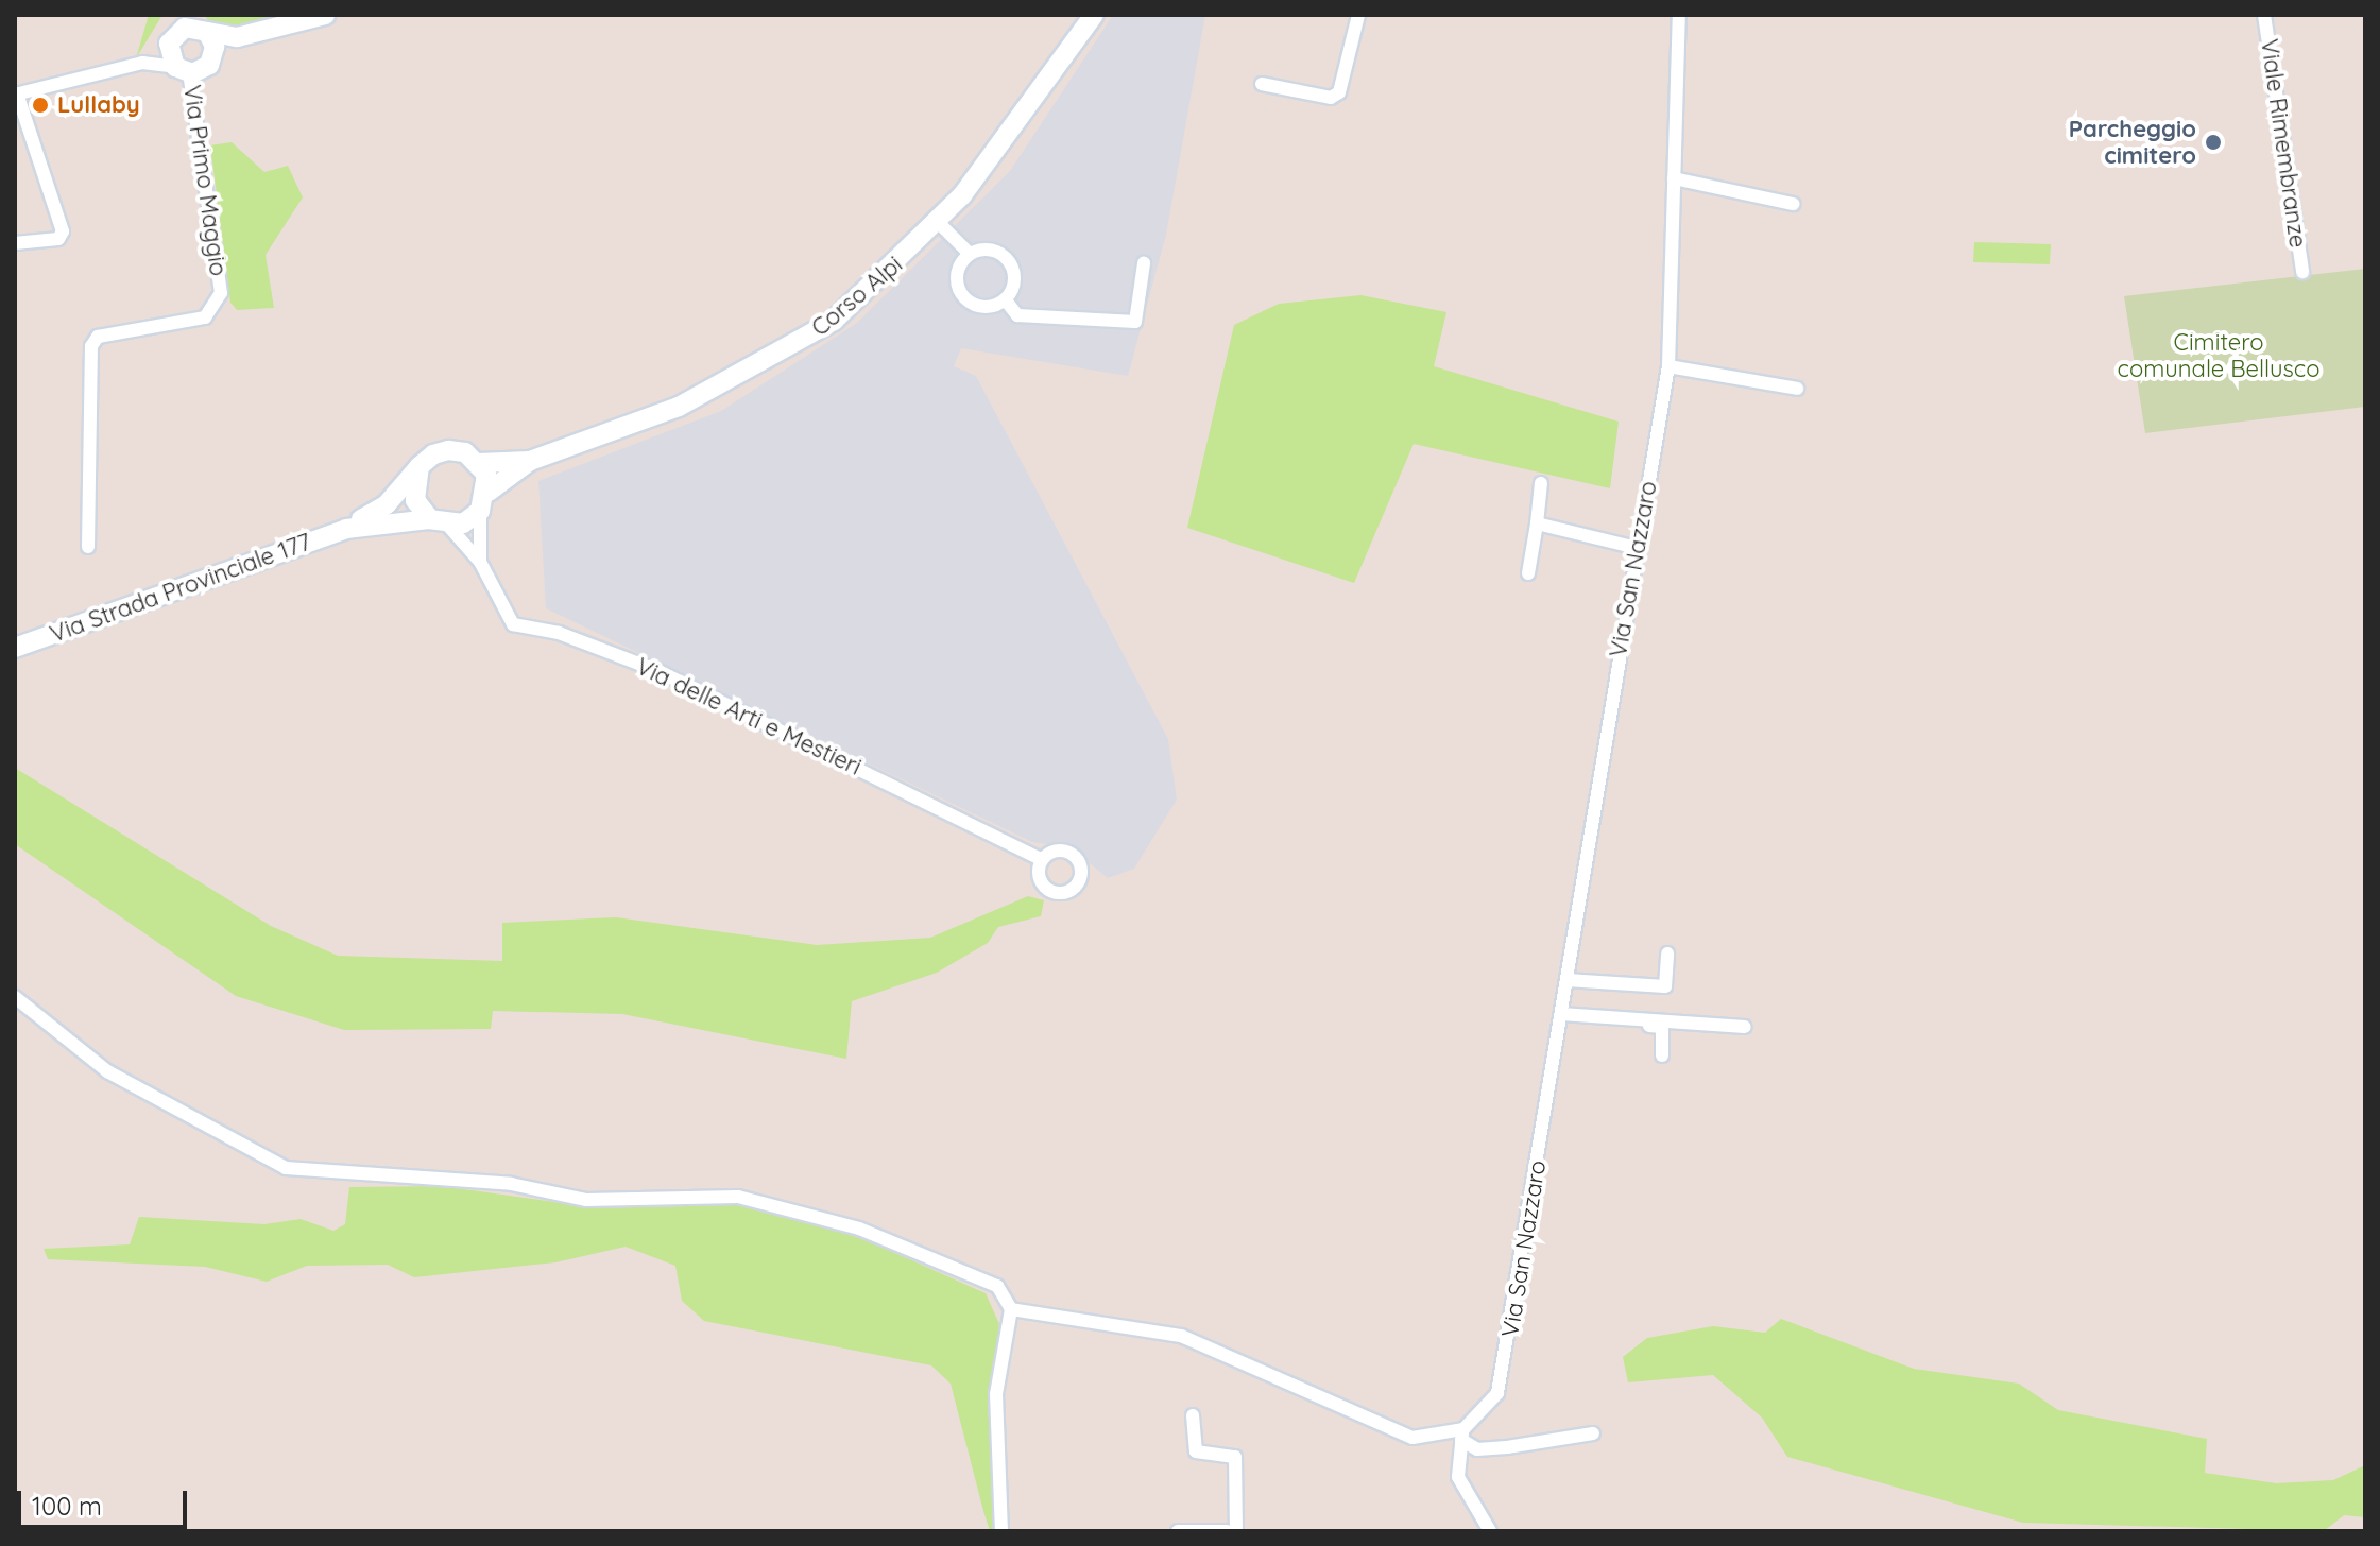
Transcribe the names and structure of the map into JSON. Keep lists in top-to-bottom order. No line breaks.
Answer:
{"streets":{"main road":["Corso Alpi","Via Strada Provinciale 177"],"street":["Viale Rimembranze","Via Primo Maggio","Via San Nazzaro","Via delle Arti e Mestieri"]},"crossings":[["Corso Alpi","Via Strada Provinciale 177"],["Corso Alpi","Via delle Arti e Mestieri"],["Via Strada Provinciale 177","Via delle Arti e Mestieri"]],"parks":["Cimitero comunale Bellusco"],"places":["Lullaby","Parcheggio cimitero"],"scale_bar":"100 m"}
